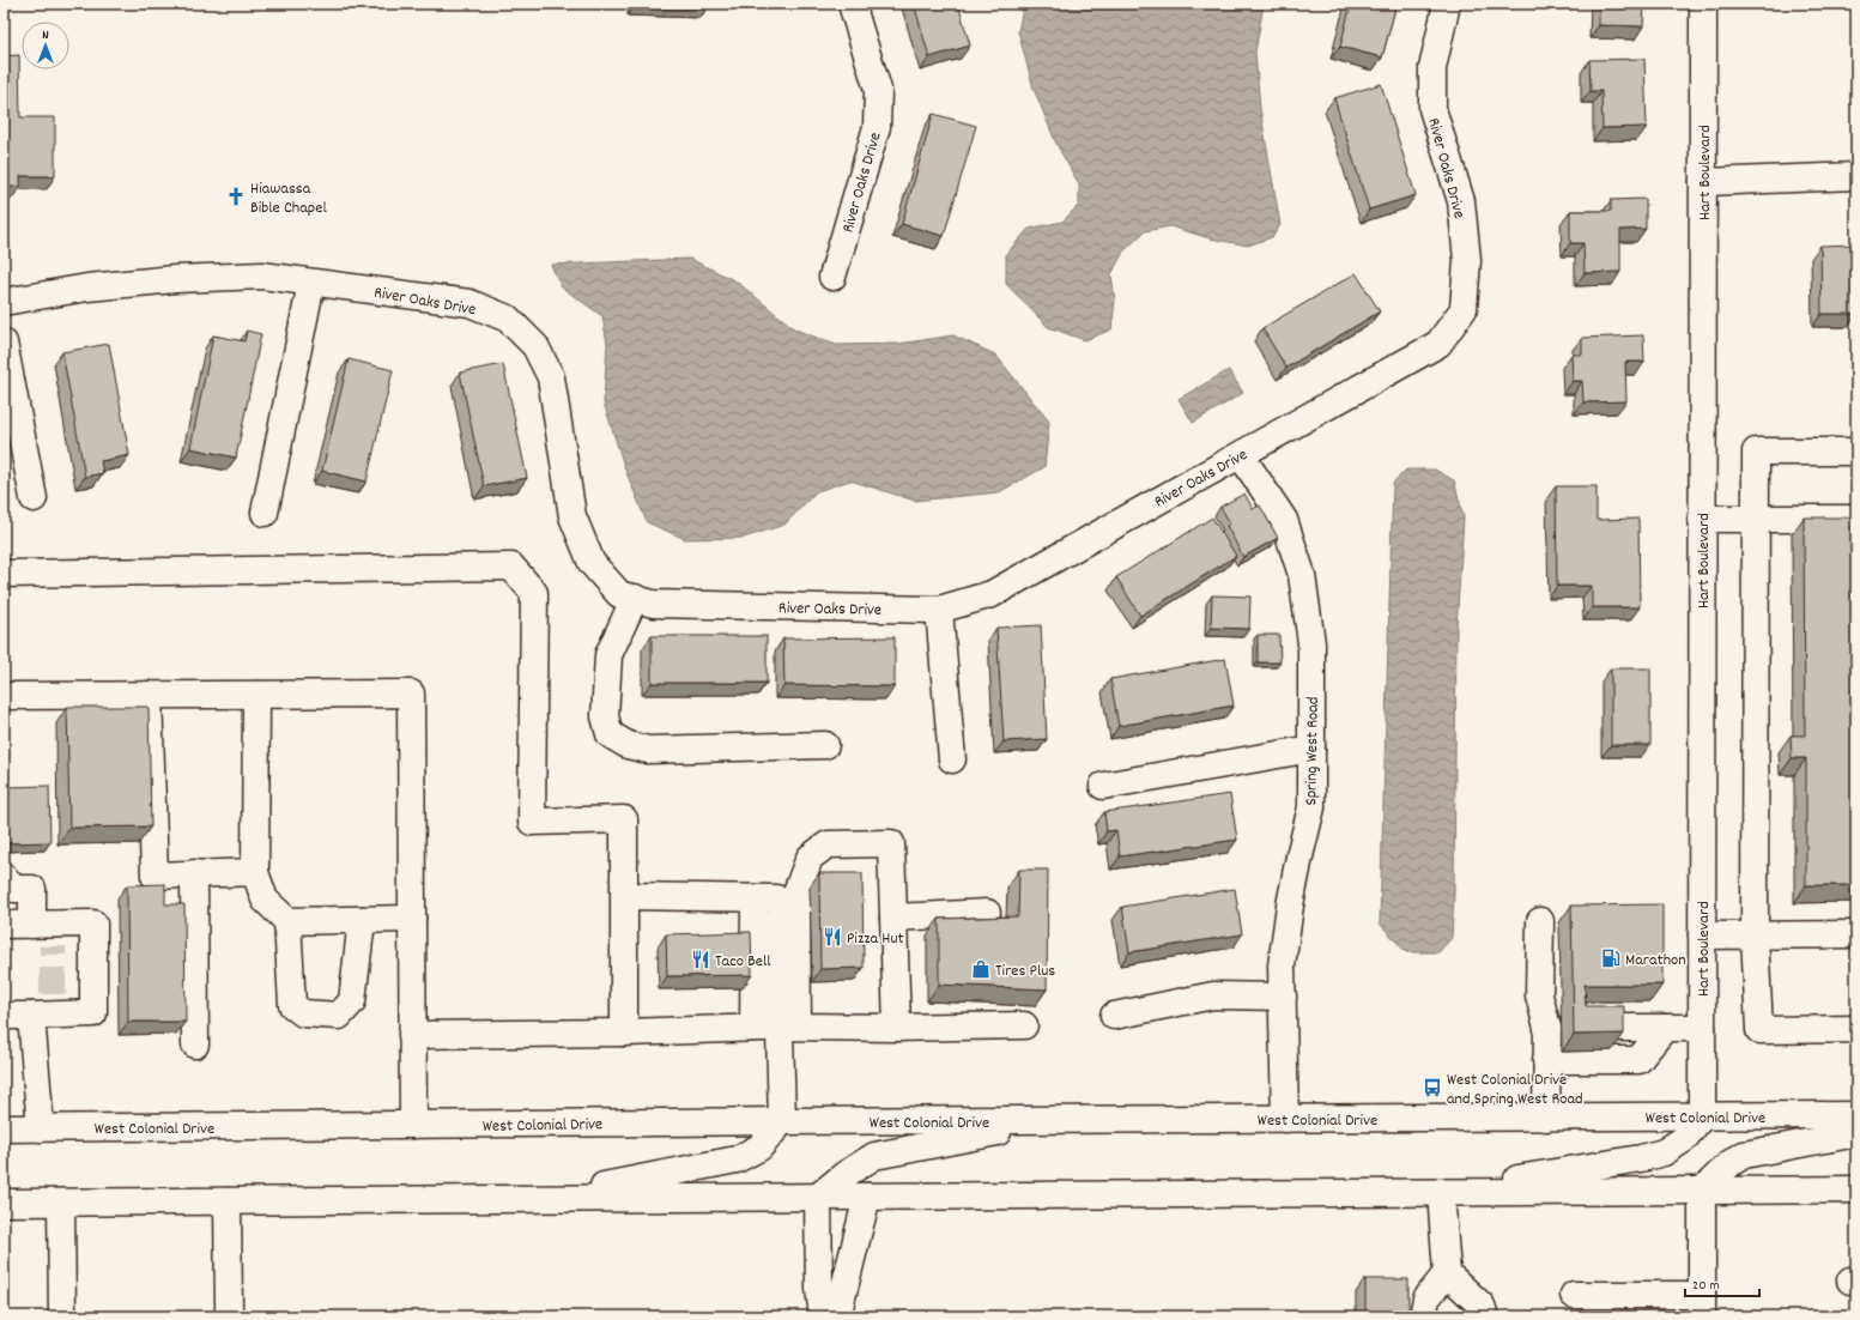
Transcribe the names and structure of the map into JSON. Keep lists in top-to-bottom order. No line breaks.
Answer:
{"streets":{"main road":["River Oaks Drive","Hart Boulevard","Spring West Road","West Colonial Drive"]},"crossings":[["River Oaks Drive","Spring West Road"],["Hart Boulevard","West Colonial Drive"],["Spring West Road","West Colonial Drive"]],"places":{"church":["Hiawassa Bible Chapel"],"restaurant":["Pizza Hut","Taco Bell"],"fuel station":["Marathon"],"shop":["Tires Plus"],"bus stop":["West Colonial Drive and Spring West Road"]},"scale_bar":"20 m","north":"top"}
